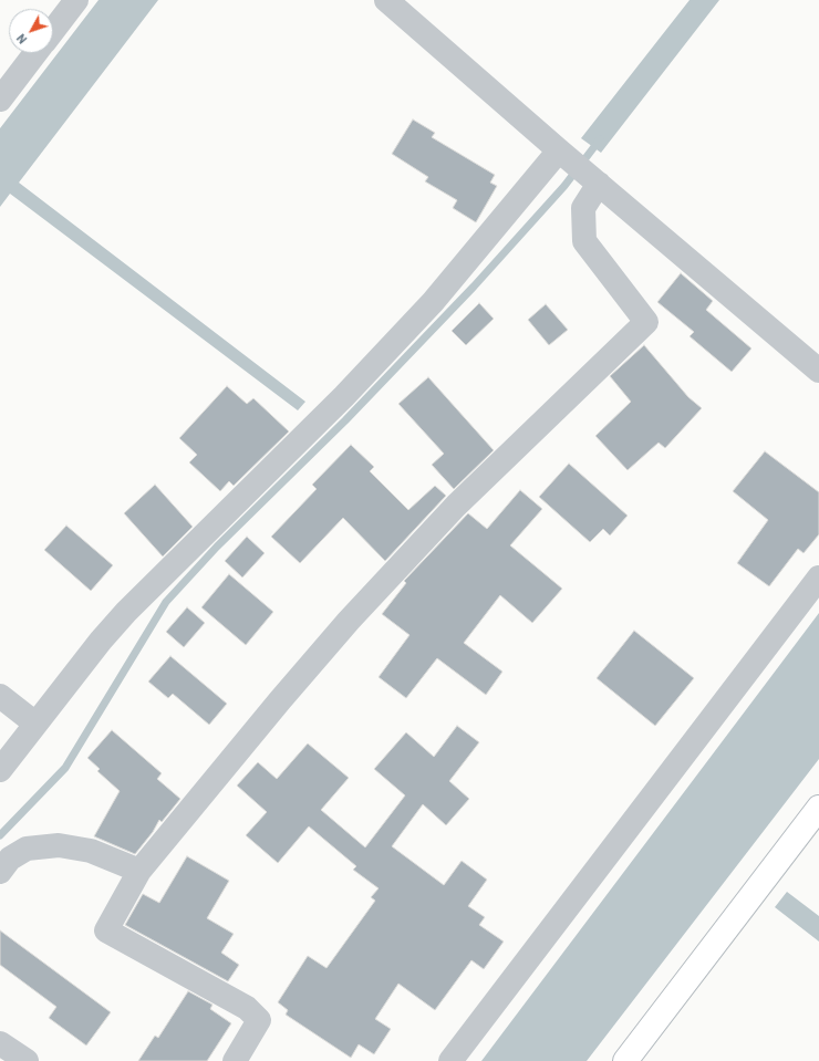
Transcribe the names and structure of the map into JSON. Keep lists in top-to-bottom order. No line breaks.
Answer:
{"north":"bottom left"}
